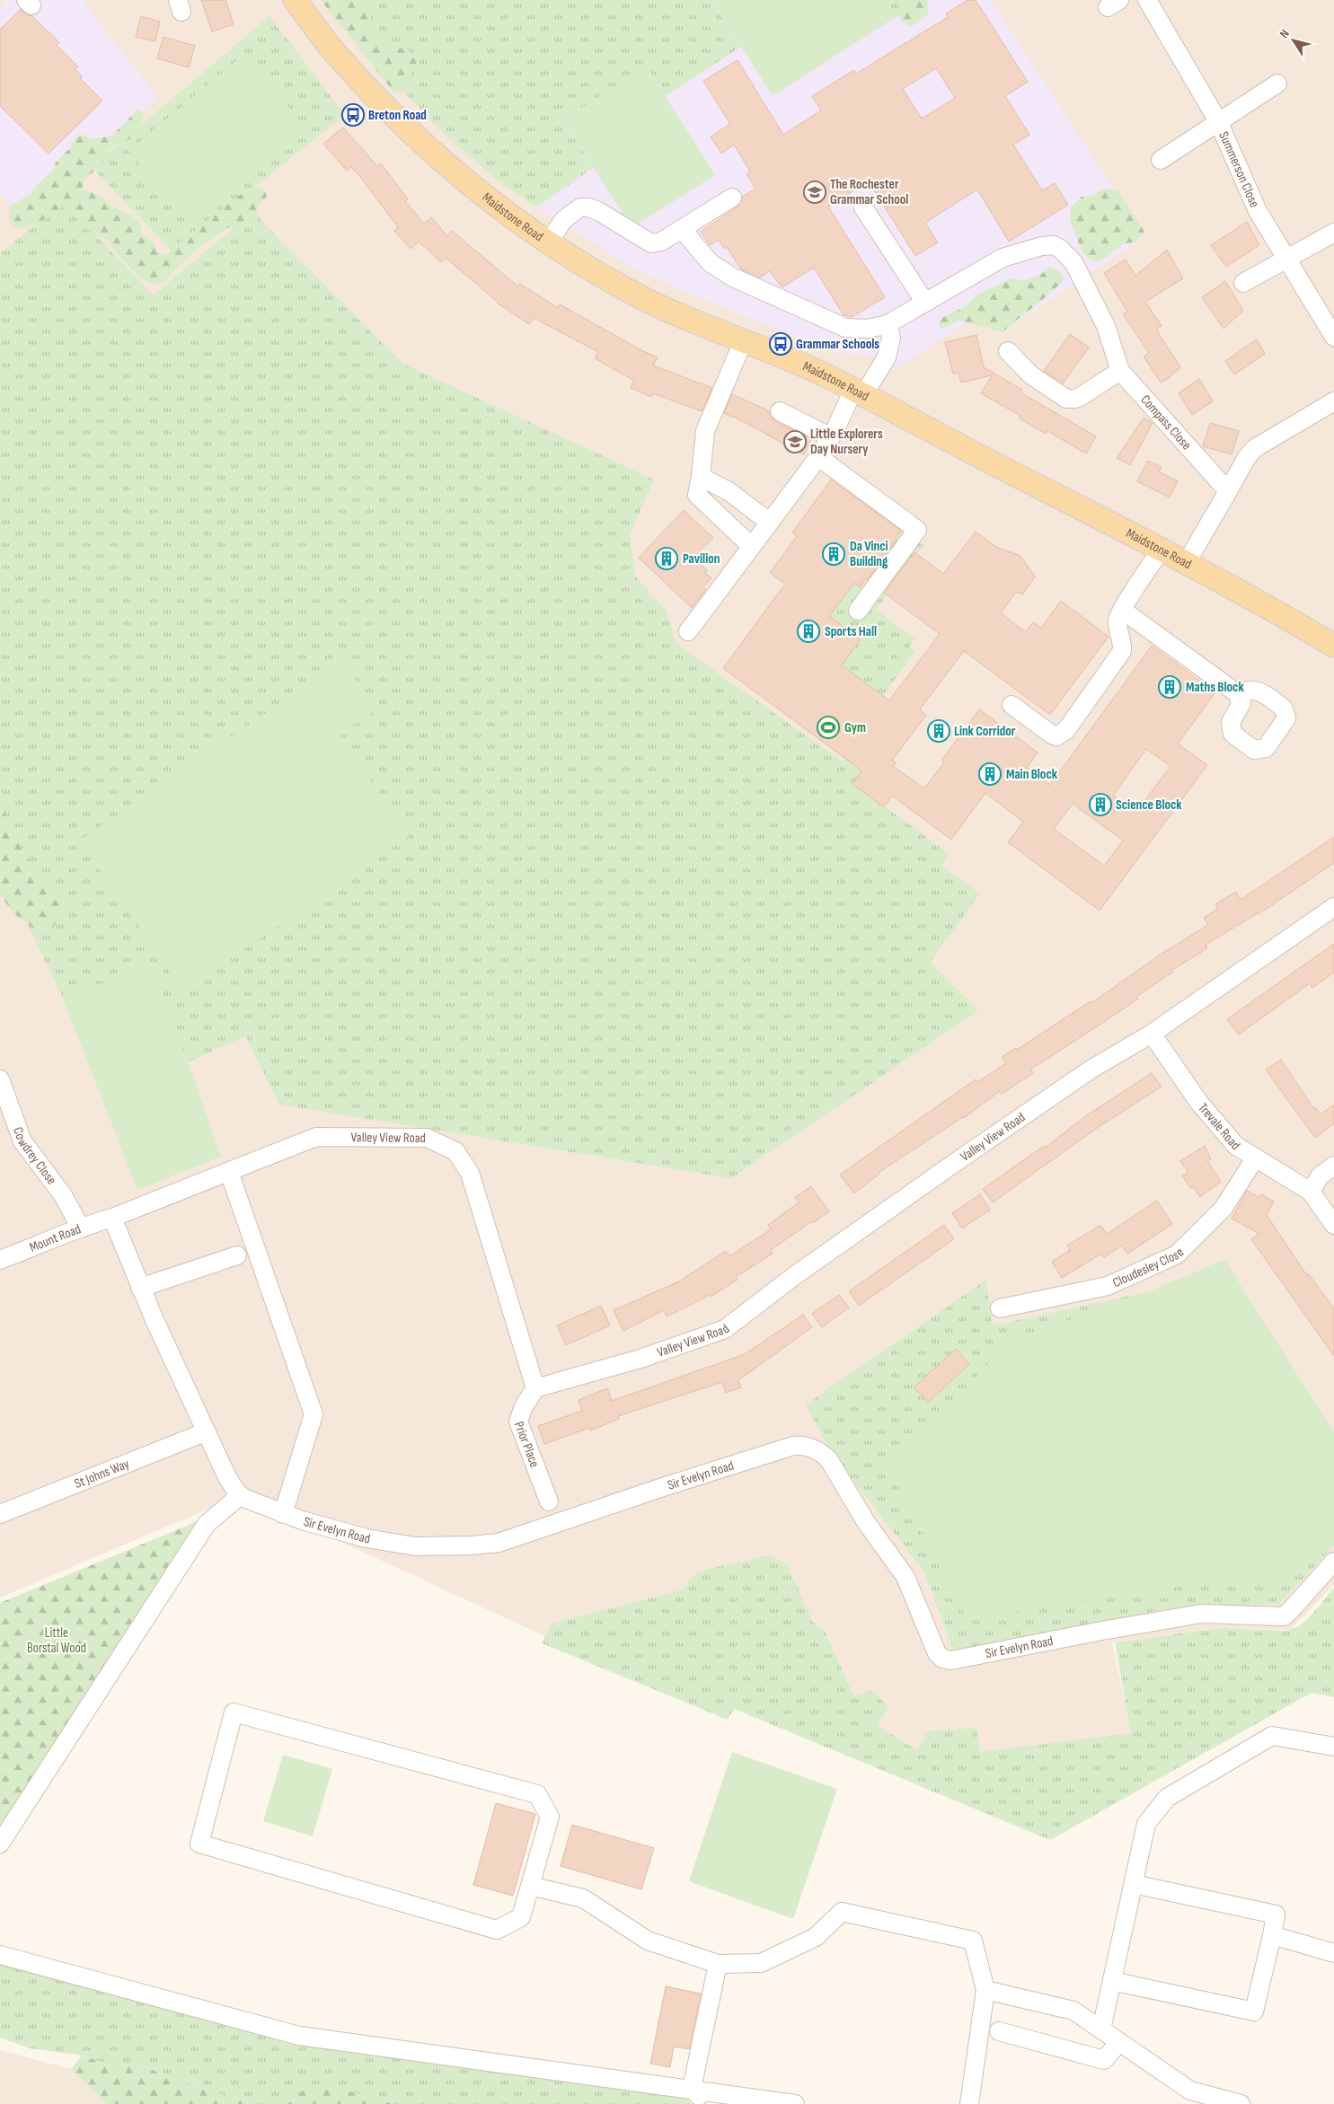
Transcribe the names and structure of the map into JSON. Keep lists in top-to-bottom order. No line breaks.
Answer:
{"streets":{"main road":["Maidstone Road"],"street":["Summerson Close","Compass Close","Trevale Road","Valley View Road","Cowdrey Close","Mount Road","Cloudesley Close","Prior Place","St Johns Way","Sir Evelyn Road"]},"crossings":[["Trevale Road","Valley View Road"],["Trevale Road","Cloudesley Close"],["Valley View Road","Mount Road"],["Valley View Road","Prior Place"],["Cowdrey Close","Mount Road"]],"parks":["Little Borstal Wood"],"places":{"bus stop":["Breton Road","Grammar Schools"],"school or university":["The Rochester Grammar School","Little Explorers Day Nursery"],"building":["Da Vinci Building","Pavilion","Sports Hall","Maths Block","Link Corridor","Main Block","Science Block"],"sports":["Gym"]},"north":"top left"}
